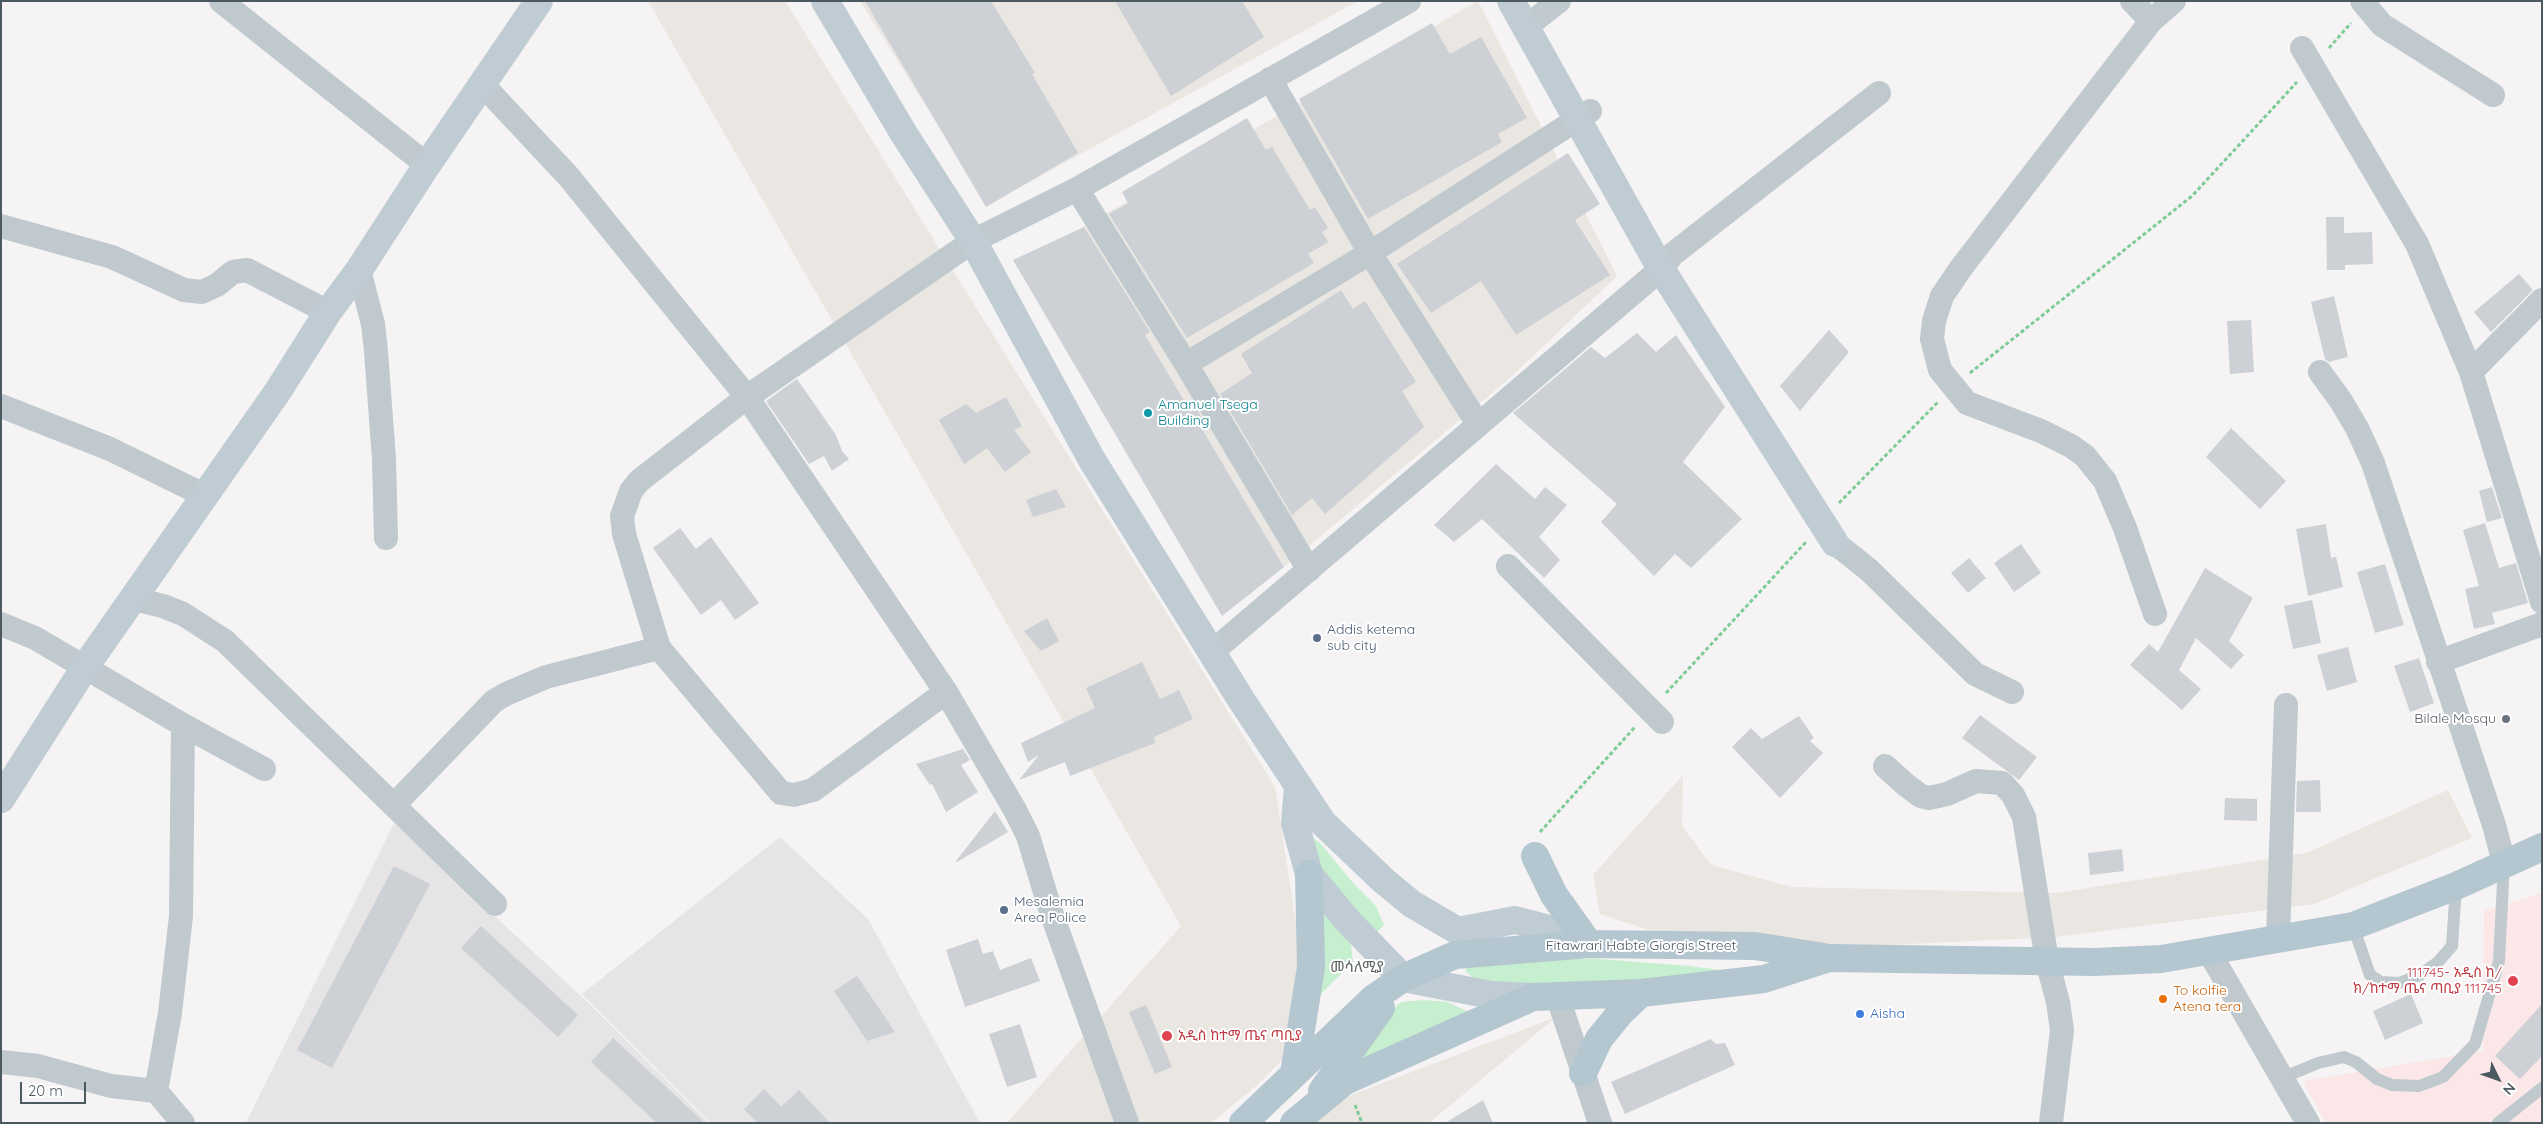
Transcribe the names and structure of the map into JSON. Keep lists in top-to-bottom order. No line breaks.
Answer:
{"streets":{"main road":["Fitawrari Habte Giorgis Street"]},"districts":["መሳለሚያ"],"places":["Amanuel Tsega Building","Addis ketema sub city","Bilale Mosqu","Mesalemia Area Police","111745- አዲስ ከ/ ክ/ከተማ ጤና ጣቢያ 111745","To kolfie Atena tera","Aisha","አዲስ ከተማ ጤና ጣቢያ"],"scale_bar":"20 m","north":"bottom right"}
